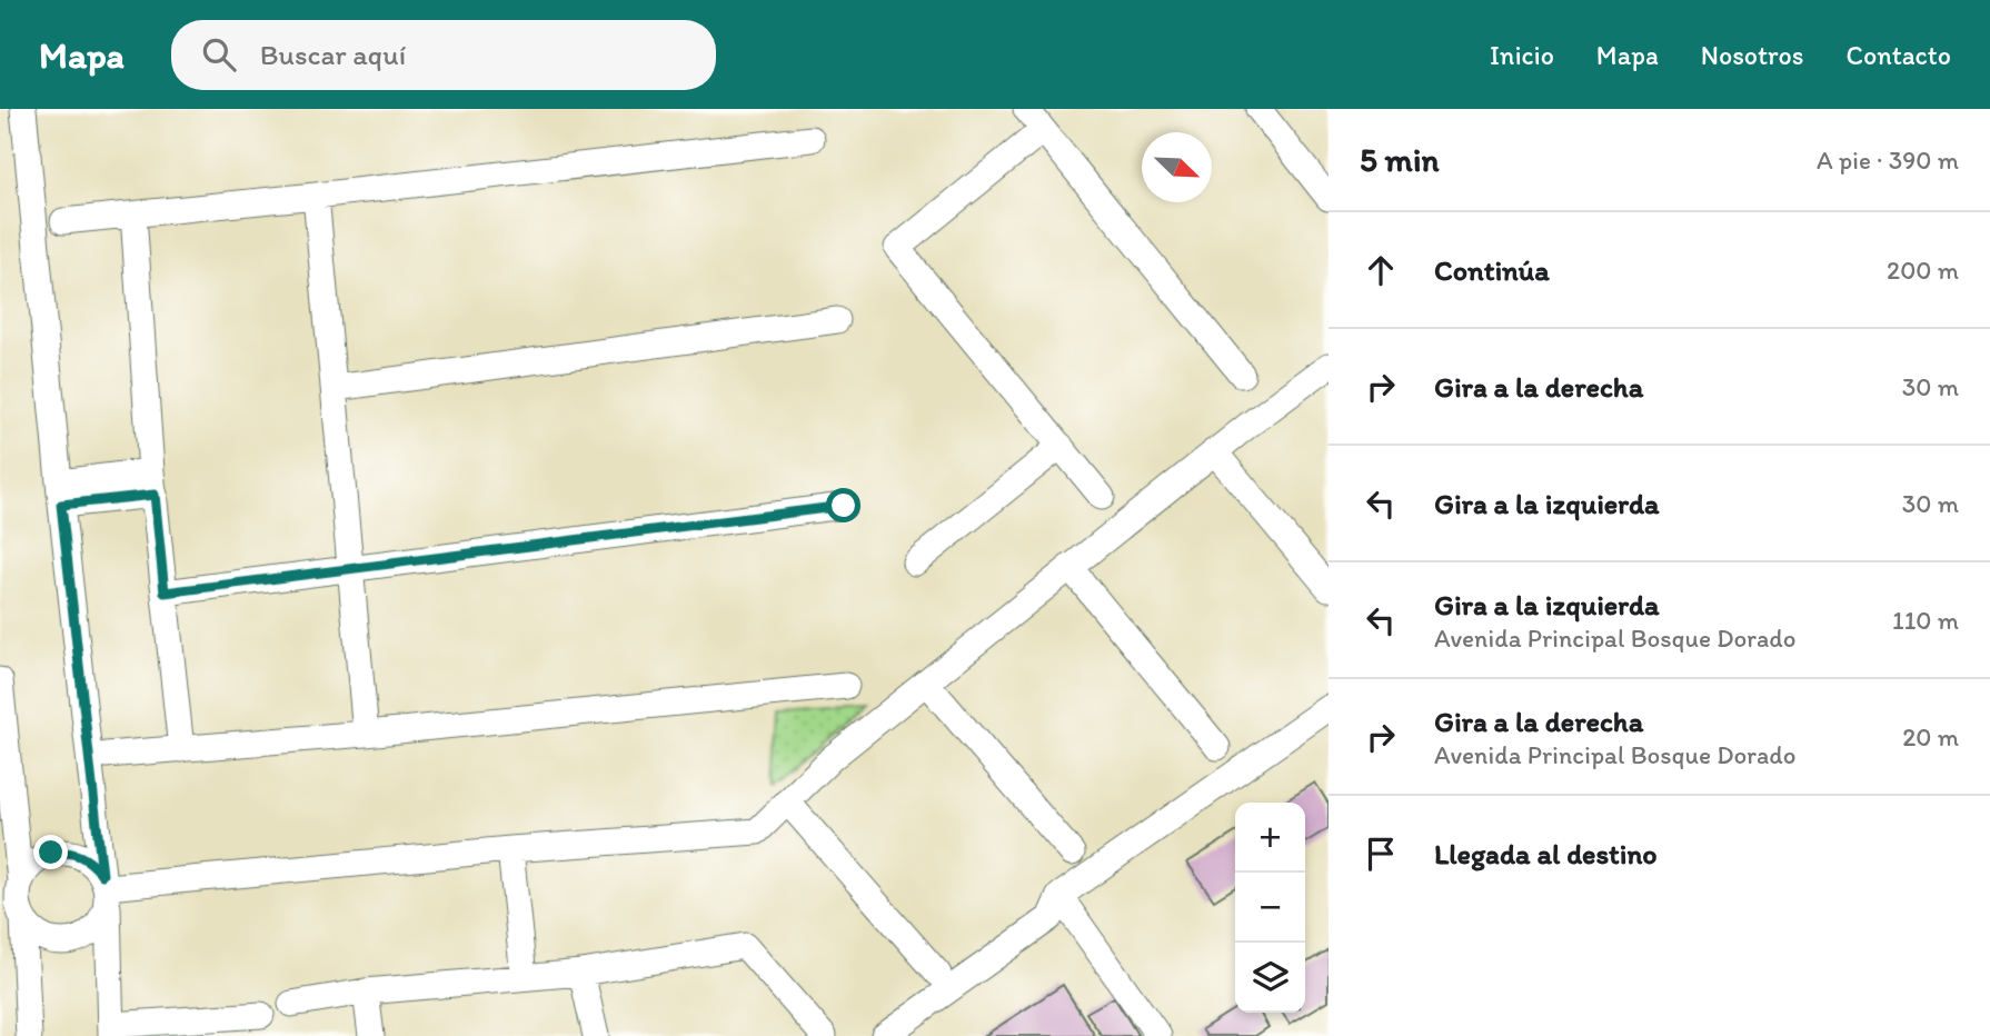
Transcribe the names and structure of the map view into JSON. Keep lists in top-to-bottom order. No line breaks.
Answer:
{"north":"bottom right","page":{"header":"Mapa","search":"Buscar aquí","nav":["Inicio","Mapa","Nosotros","Contacto"],"heading":["5 min","A pie · 390 m"],"list":[["Continúa","200 m"],["Gira a la derecha","30 m"],["Gira a la izquierda","30 m"],["Gira a la izquierda","Avenida Principal Bosque Dorado","110 m"],["Gira a la derecha","Avenida Principal Bosque Dorado","20 m"],"Llegada al destino"],"map_buttons":["+","−"]}}
